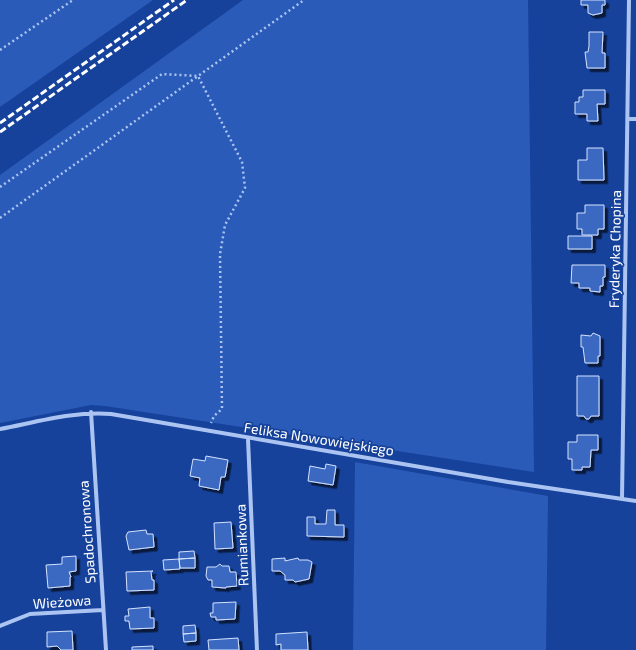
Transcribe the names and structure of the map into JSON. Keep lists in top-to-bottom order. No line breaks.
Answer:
{"streets":{"street":["Fryderyka Chopina","Feliksa Nowowiejskiego","Spadochronowa","Rumiankowa","Wieżowa"]},"crossings":[["Fryderyka Chopina","Feliksa Nowowiejskiego"],["Feliksa Nowowiejskiego","Spadochronowa"],["Feliksa Nowowiejskiego","Rumiankowa"],["Spadochronowa","Wieżowa"]]}
